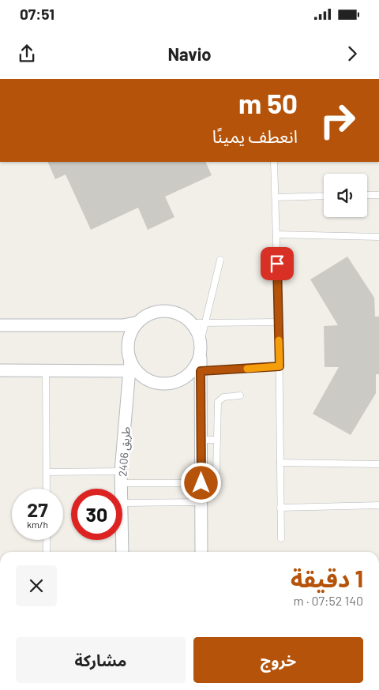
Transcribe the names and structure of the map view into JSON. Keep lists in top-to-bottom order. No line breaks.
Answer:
{"streets":{"street":["طريق 2406"]},"page":{"status":"07:51","header":"Navio","turn":["50 m","انعطف يمينًا"],"speed":"27 km/h","limit":"30","heading":["1 دقيقة","140 m · 07:52"],"buttons":["خروج","مشاركة"]}}
